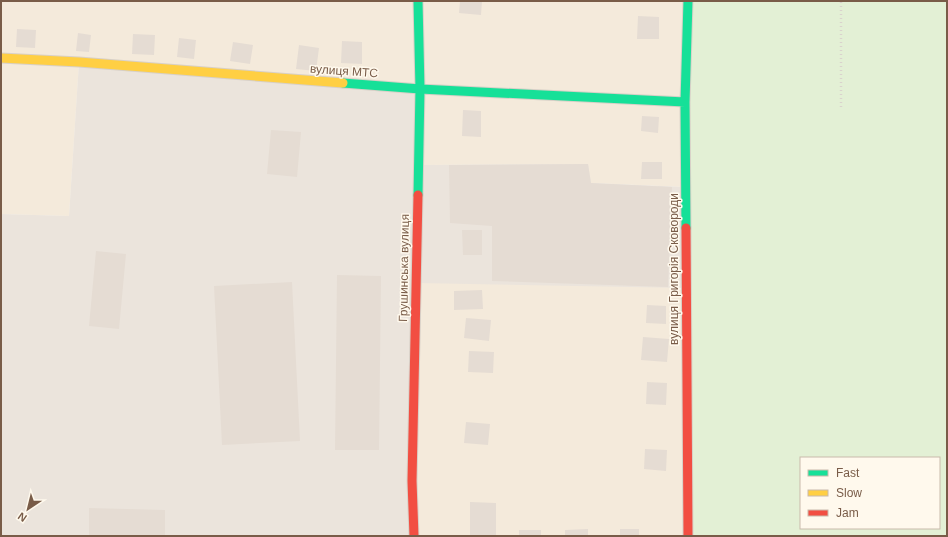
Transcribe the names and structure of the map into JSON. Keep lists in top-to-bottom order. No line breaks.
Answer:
{"streets":{"street":["вулиця МТС","Грушинська вулиця","вулиця Григорія Сковороди"]},"crossings":[["вулиця МТС","Грушинська вулиця"],["вулиця МТС","вулиця Григорія Сковороди"]],"legend":["Fast","Slow","Jam"],"north":"bottom left"}
